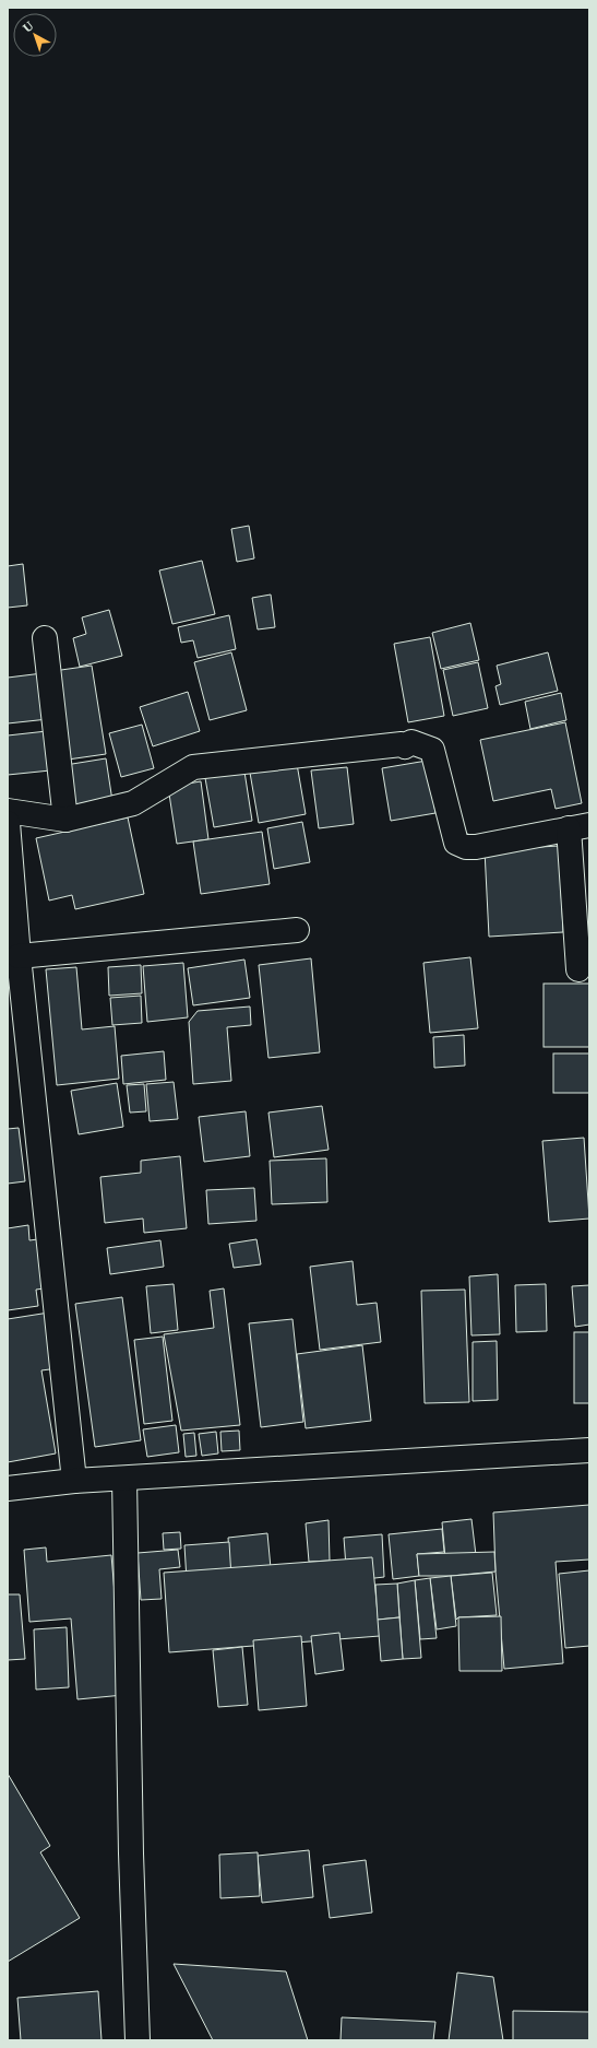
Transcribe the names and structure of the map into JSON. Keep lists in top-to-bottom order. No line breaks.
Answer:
{"north":"top left"}
